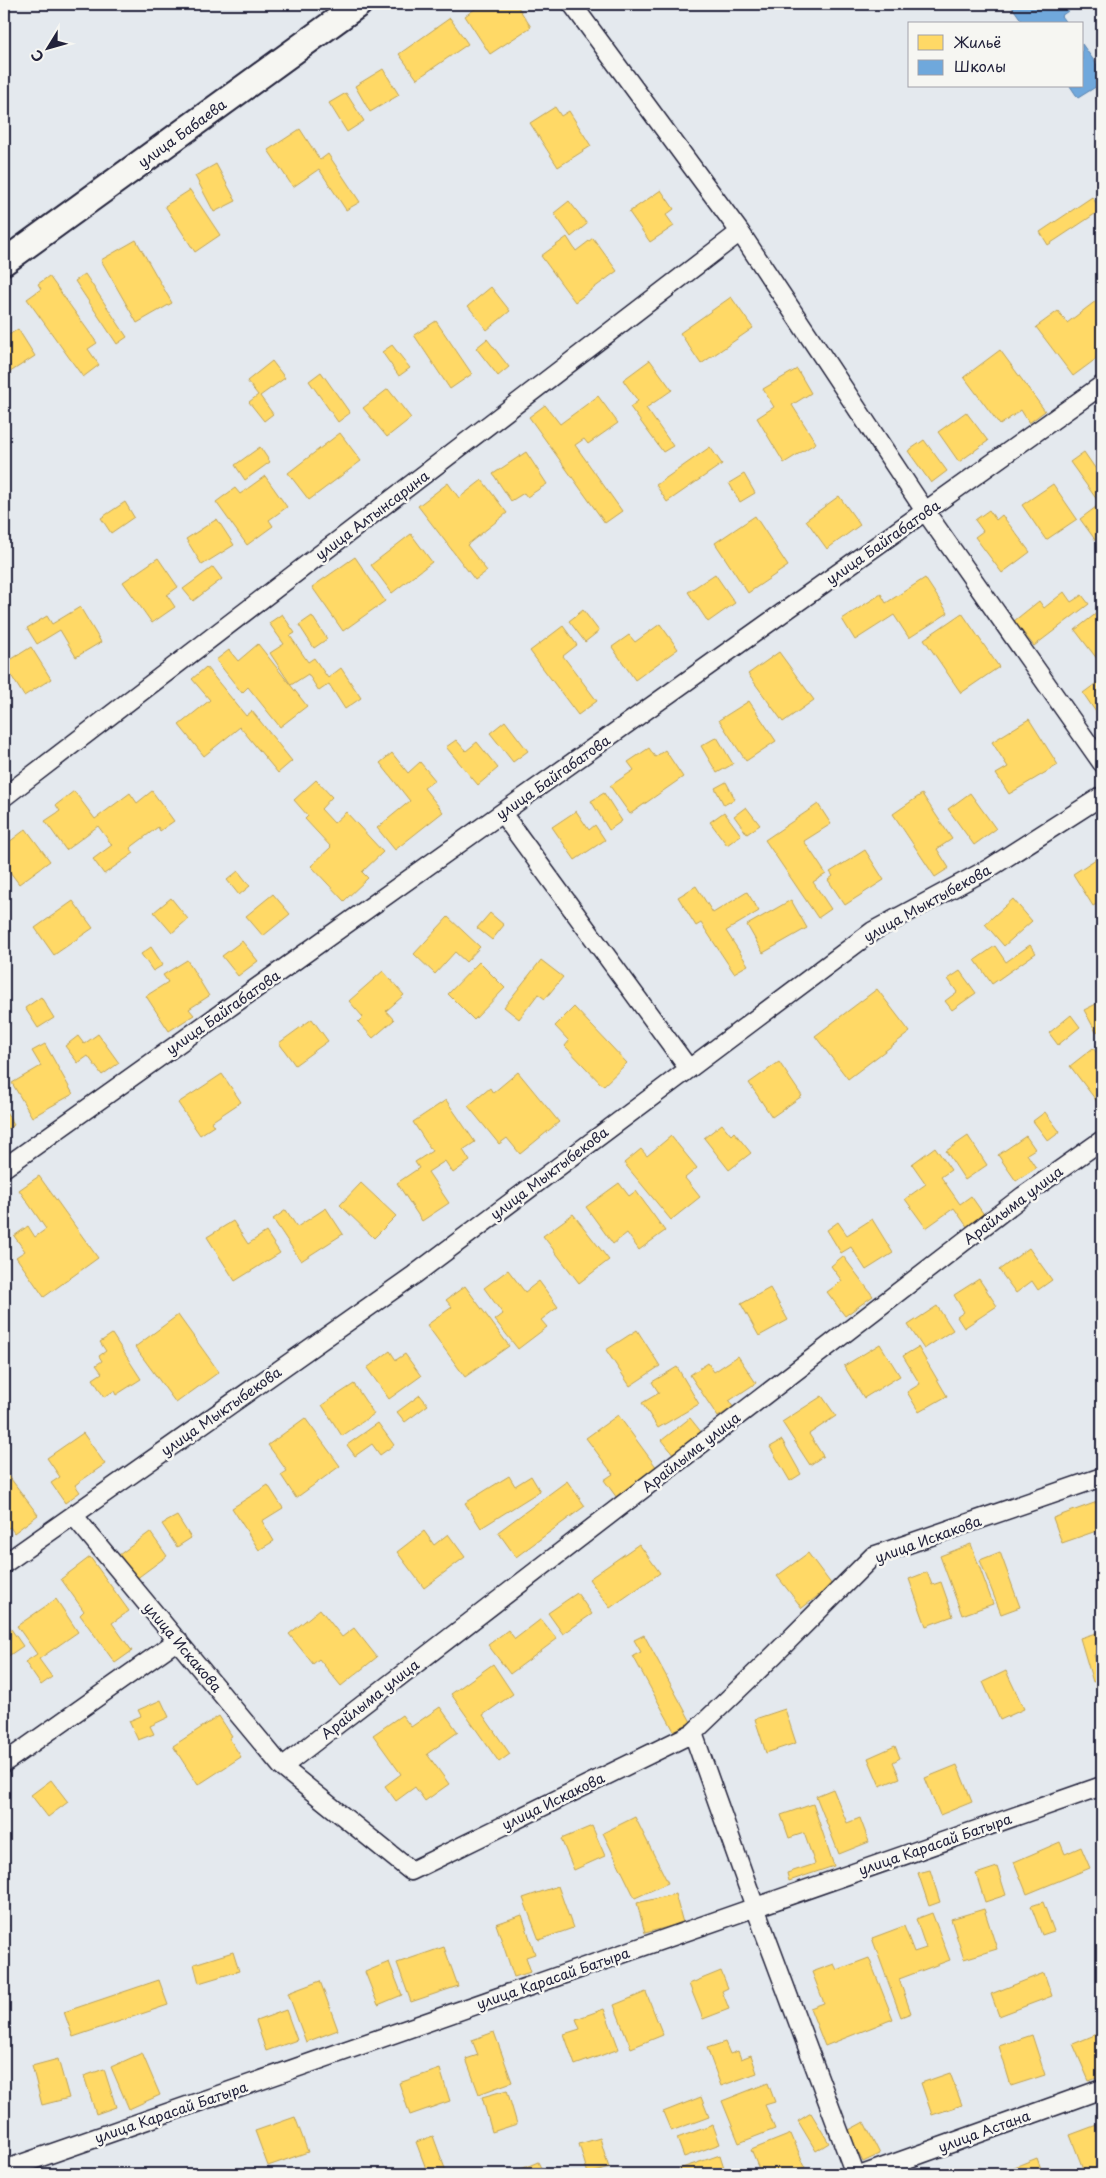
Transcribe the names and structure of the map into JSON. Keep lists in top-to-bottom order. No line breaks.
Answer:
{"streets":{"street":["улица Бабаева","улица Алтынсарина","улица Байгабатова","улица Мыктыбекова","Арайлыма улица","улица Искакова","улица Карасай Батыра","улица Астана"]},"crossings":[["улица Мыктыбекова","улица Искакова"],["Арайлыма улица","улица Искакова"]],"legend":["Жильё","Школы"],"north":"bottom left"}
